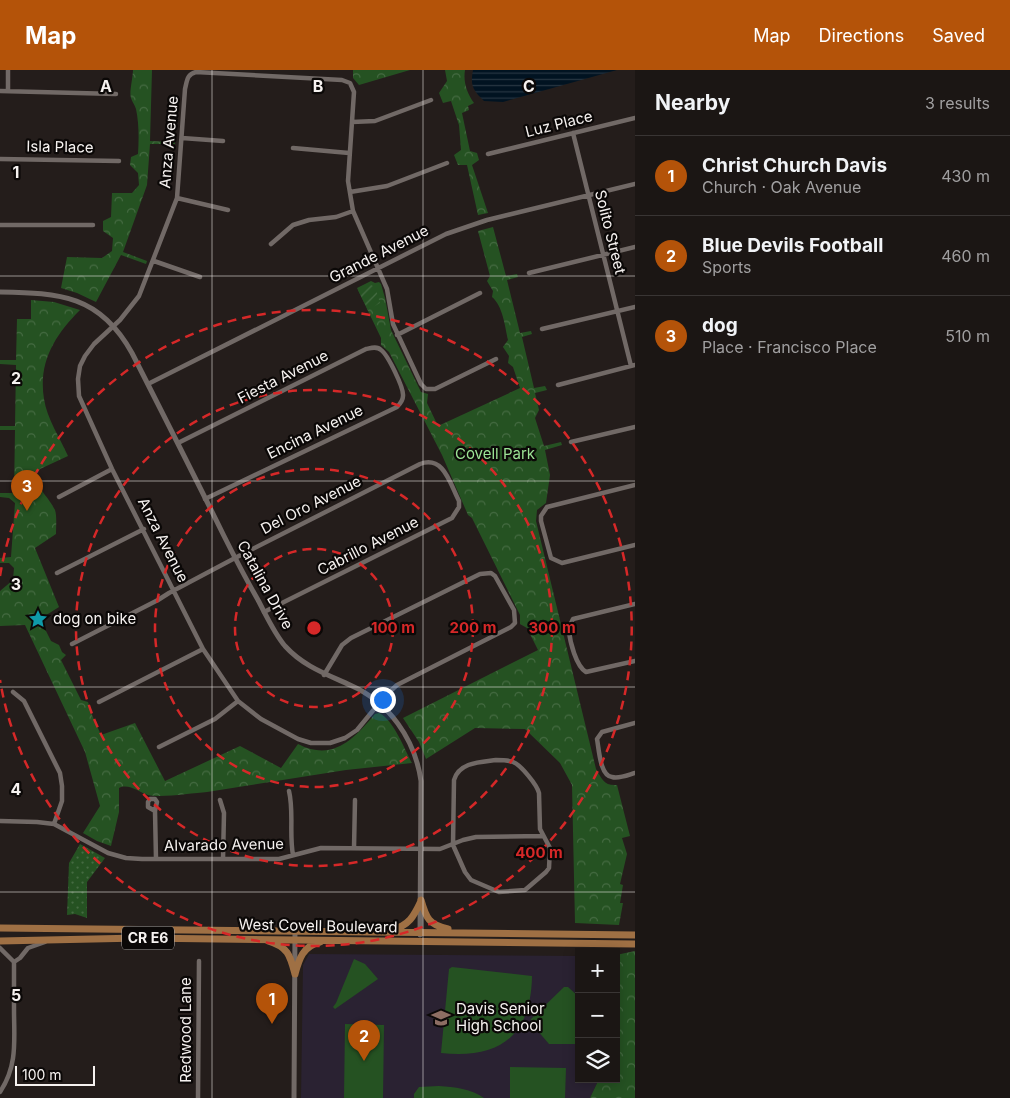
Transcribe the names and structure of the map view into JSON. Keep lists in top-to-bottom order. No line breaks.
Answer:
{"streets":{"main road":["West Covell Boulevard","CR E6"],"street":["Luz Place","Anza Avenue","Isla Place","Solito Street","Grande Avenue","Fiesta Avenue","Encina Avenue","Del Oro Avenue","Cabrillo Avenue","Catalina Drive","Alvarado Avenue","Redwood Lane"]},"crossings":[["Luz Place","Solito Street"],["Anza Avenue","Del Oro Avenue"],["Anza Avenue","Catalina Drive"],["Solito Street","Grande Avenue"],["Grande Avenue","Catalina Drive"],["Fiesta Avenue","Encina Avenue"],["Fiesta Avenue","Catalina Drive"],["Encina Avenue","Catalina Drive"],["Del Oro Avenue","Cabrillo Avenue"],["Del Oro Avenue","Catalina Drive"],["Cabrillo Avenue","Catalina Drive"],["Catalina Drive","Alvarado Avenue"],["Catalina Drive","West Covell Boulevard"]],"parks":["Covell Park"],"places":{"place":["dog on bike"],"school or university":["Davis Senior High School"]},"scale_bar":"100 m","page":{"header":"Map","nav":["Map","Directions","Saved"],"heading":["Nearby","3 results"],"list":[{"mark":"1","name":"Christ Church Davis","note":"Church · Oak Avenue","value":"430 m"},{"mark":"2","name":"Blue Devils Football","note":"Sports","value":"460 m"},{"mark":"3","name":"dog","note":"Place · Francisco Place","value":"510 m"}],"pins":["3","1","2"],"map_buttons":["+","−"],"scale":"100 m"},"grid":{"columns":["A","B","C"],"rows":["1","2","3","4","5"]},"rings":["100 m","200 m","300 m","400 m"]}
